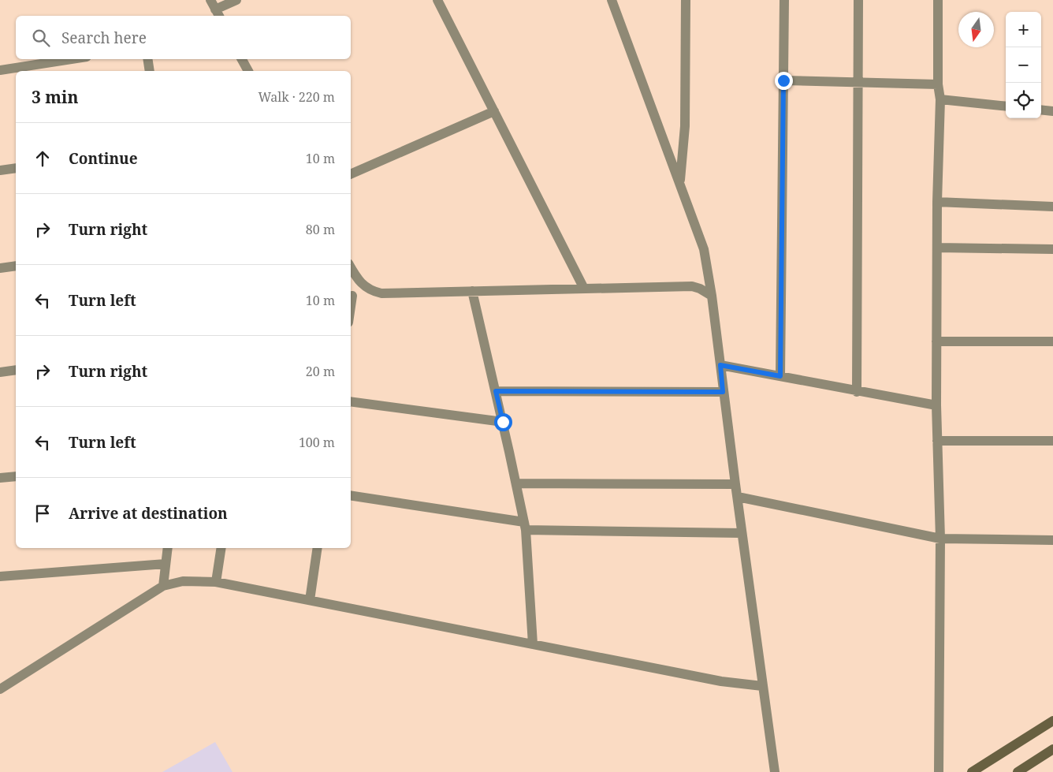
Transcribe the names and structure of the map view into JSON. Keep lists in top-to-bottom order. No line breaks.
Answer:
{"north":"bottom","page":{"map_buttons":["+","−"],"search":"Search here","heading":["3 min","Walk · 220 m"],"list":[["Continue","10 m"],["Turn right","80 m"],["Turn left","10 m"],["Turn right","20 m"],["Turn left","100 m"],"Arrive at destination"]}}
